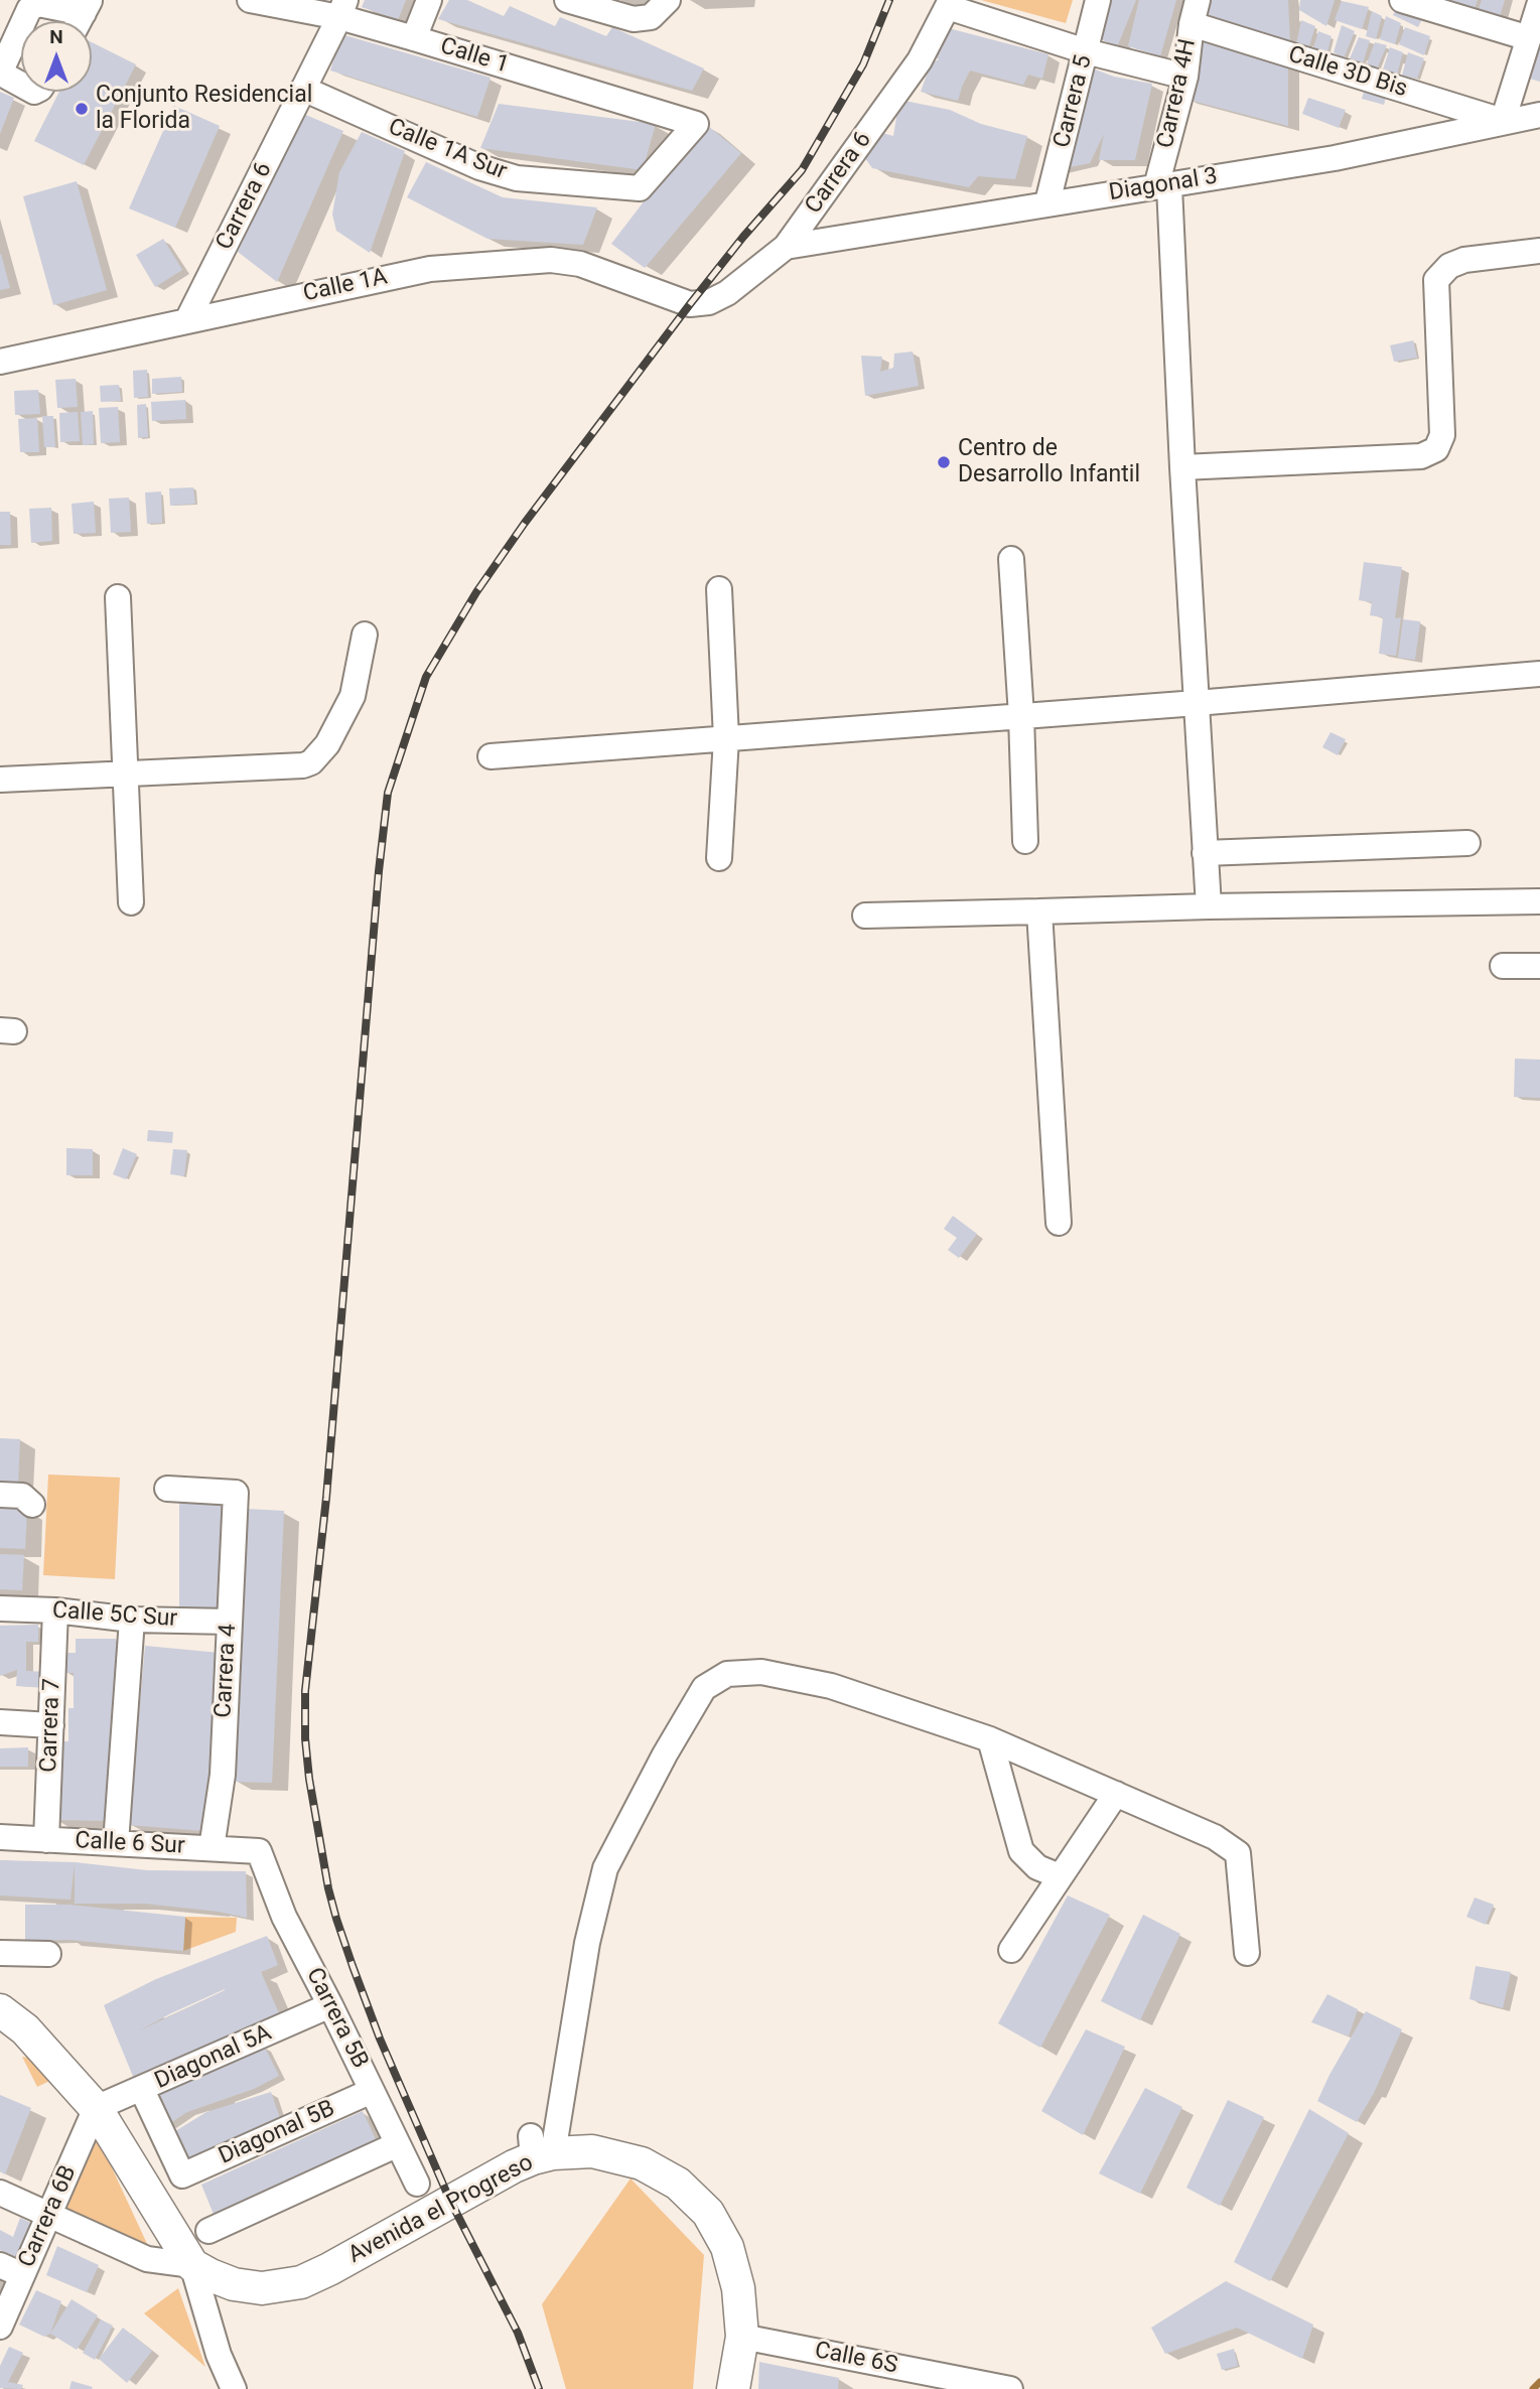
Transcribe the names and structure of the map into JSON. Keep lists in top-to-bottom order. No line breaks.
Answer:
{"streets":{"main road":["Avenida el Progreso"],"street":["Calle 1","Calle 3D Bis","Carrera 4H","Carrera 5","Calle 1A Sur","Carrera 6","Diagonal 3","Calle 1A","Calle 5C Sur","Carrera 4","Carrera 7","Calle 6 Sur","Carrera 5B","Diagonal 5A","Diagonal 5B","Carrera 6B","Calle 6S"]},"crossings":[["Calle 1","Calle 1A Sur"],["Calle 1","Carrera 6"],["Calle 3D Bis","Carrera 4H"],["Calle 3D Bis","Diagonal 3"],["Carrera 4H","Diagonal 3"],["Carrera 5","Diagonal 3"],["Calle 1A Sur","Carrera 6"],["Carrera 6","Diagonal 3"],["Carrera 6","Calle 1A"],["Calle 5C Sur","Carrera 4"],["Calle 5C Sur","Carrera 7"],["Carrera 4","Calle 6 Sur"],["Carrera 7","Calle 6 Sur"],["Calle 6 Sur","Carrera 5B"],["Carrera 5B","Diagonal 5A"],["Carrera 5B","Diagonal 5B"],["Diagonal 5A","Diagonal 5B"],["Diagonal 5A","Carrera 6B"],["Avenida el Progreso","Calle 6S"]],"places":["Conjunto Residencial la Florida","Centro de Desarrollo Infantil"],"north":"top"}
